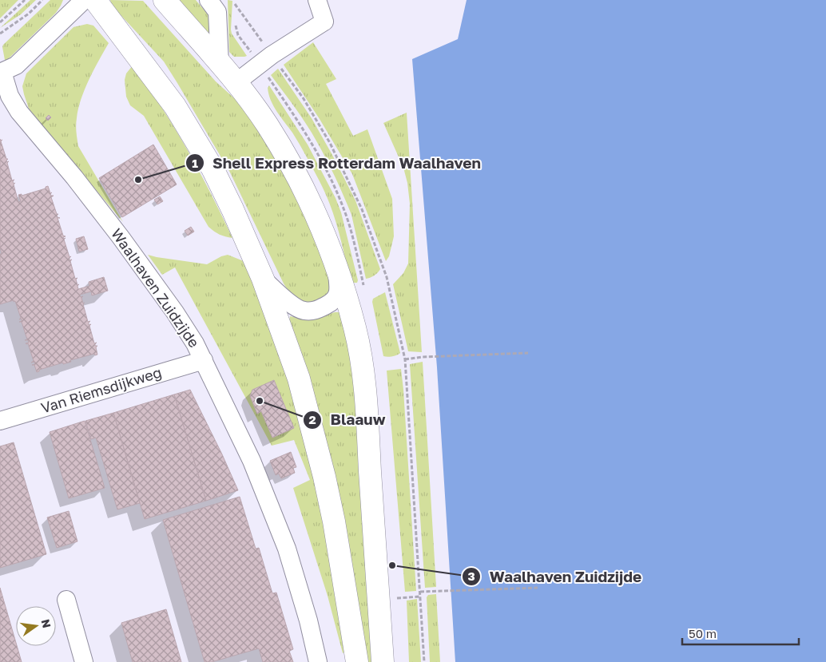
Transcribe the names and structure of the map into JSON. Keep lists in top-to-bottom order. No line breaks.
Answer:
{"streets":{"street":["Waalhaven Zuidzijde","Van Riemsdijkweg"]},"crossings":[["Waalhaven Zuidzijde","Van Riemsdijkweg"]],"places":["Shell Express Rotterdam Waalhaven","Blaauw","Waalhaven Zuidzijde"],"scale_bar":"50 m","north":"right"}
